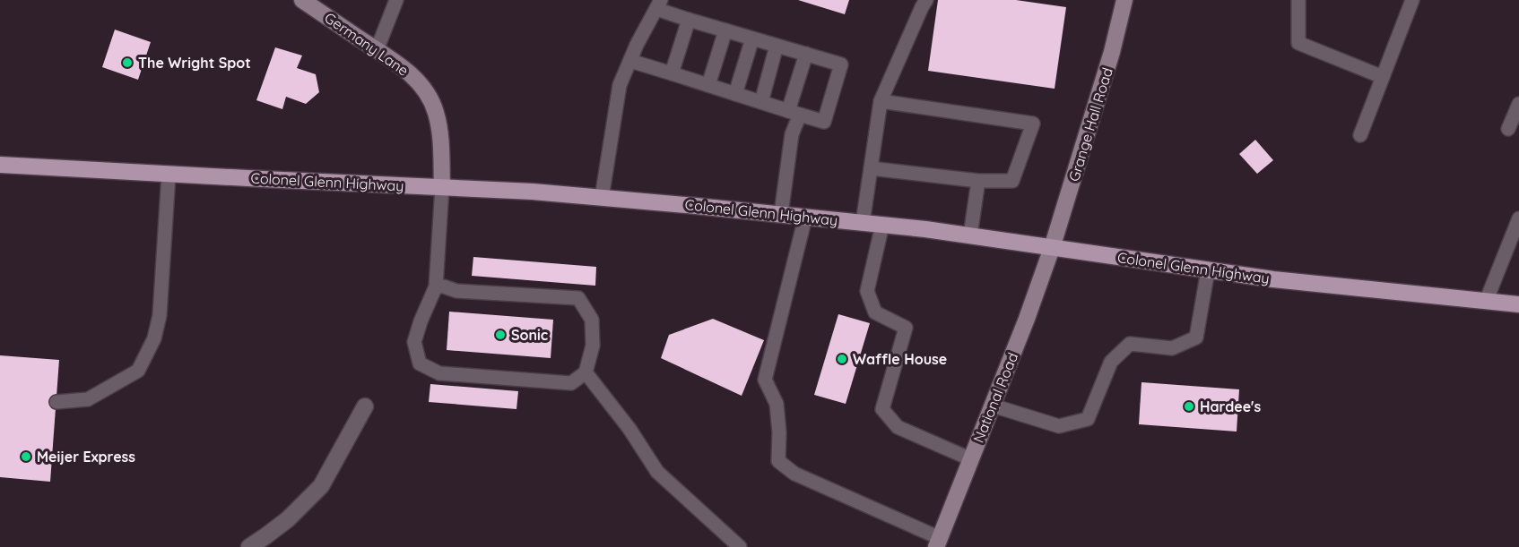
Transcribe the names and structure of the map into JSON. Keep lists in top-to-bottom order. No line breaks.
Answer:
{"streets":{"main road":["Germany Lane","Grange Hall Road","Colonel Glenn Highway","National Road"]},"crossings":[["Germany Lane","Colonel Glenn Highway"],["Grange Hall Road","Colonel Glenn Highway"],["Grange Hall Road","National Road"],["Colonel Glenn Highway","National Road"]],"places":["The Wright Spot","Sonic","Waffle House","Hardee's","Meijer Express"]}
